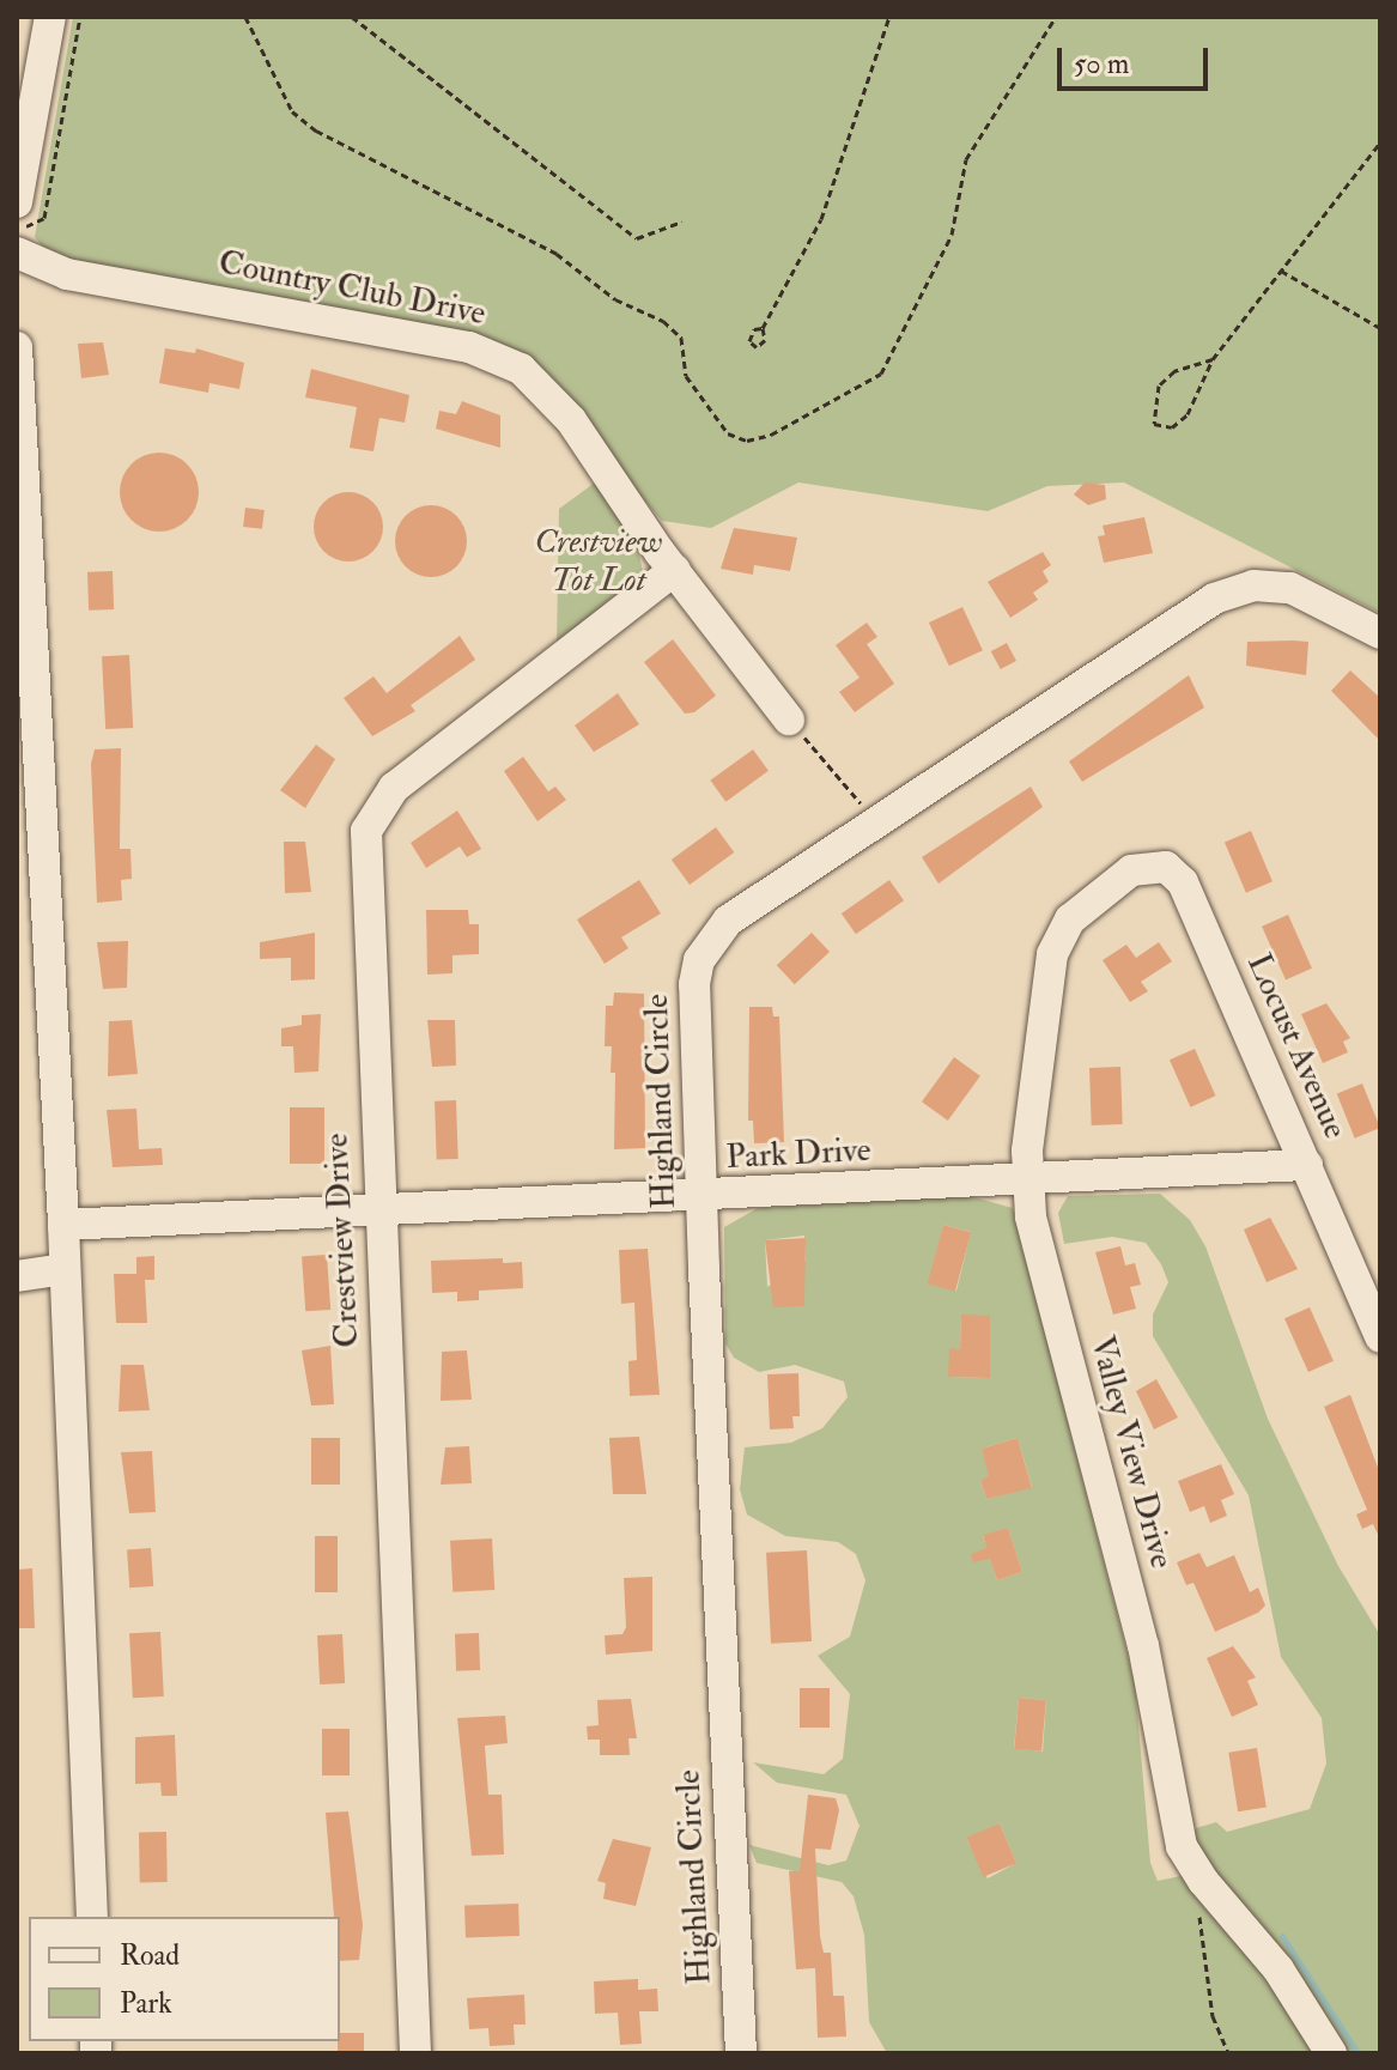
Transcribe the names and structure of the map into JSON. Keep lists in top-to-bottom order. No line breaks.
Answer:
{"streets":{"street":["Country Club Drive","Locust Avenue","Highland Circle","Park Drive","Crestview Drive","Valley View Drive"]},"crossings":[["Country Club Drive","Crestview Drive"],["Locust Avenue","Park Drive"],["Locust Avenue","Valley View Drive"],["Highland Circle","Park Drive"],["Park Drive","Crestview Drive"],["Park Drive","Valley View Drive"]],"parks":["Crestview Tot Lot"],"legend":["Road","Park"],"scale_bar":"50 m"}
